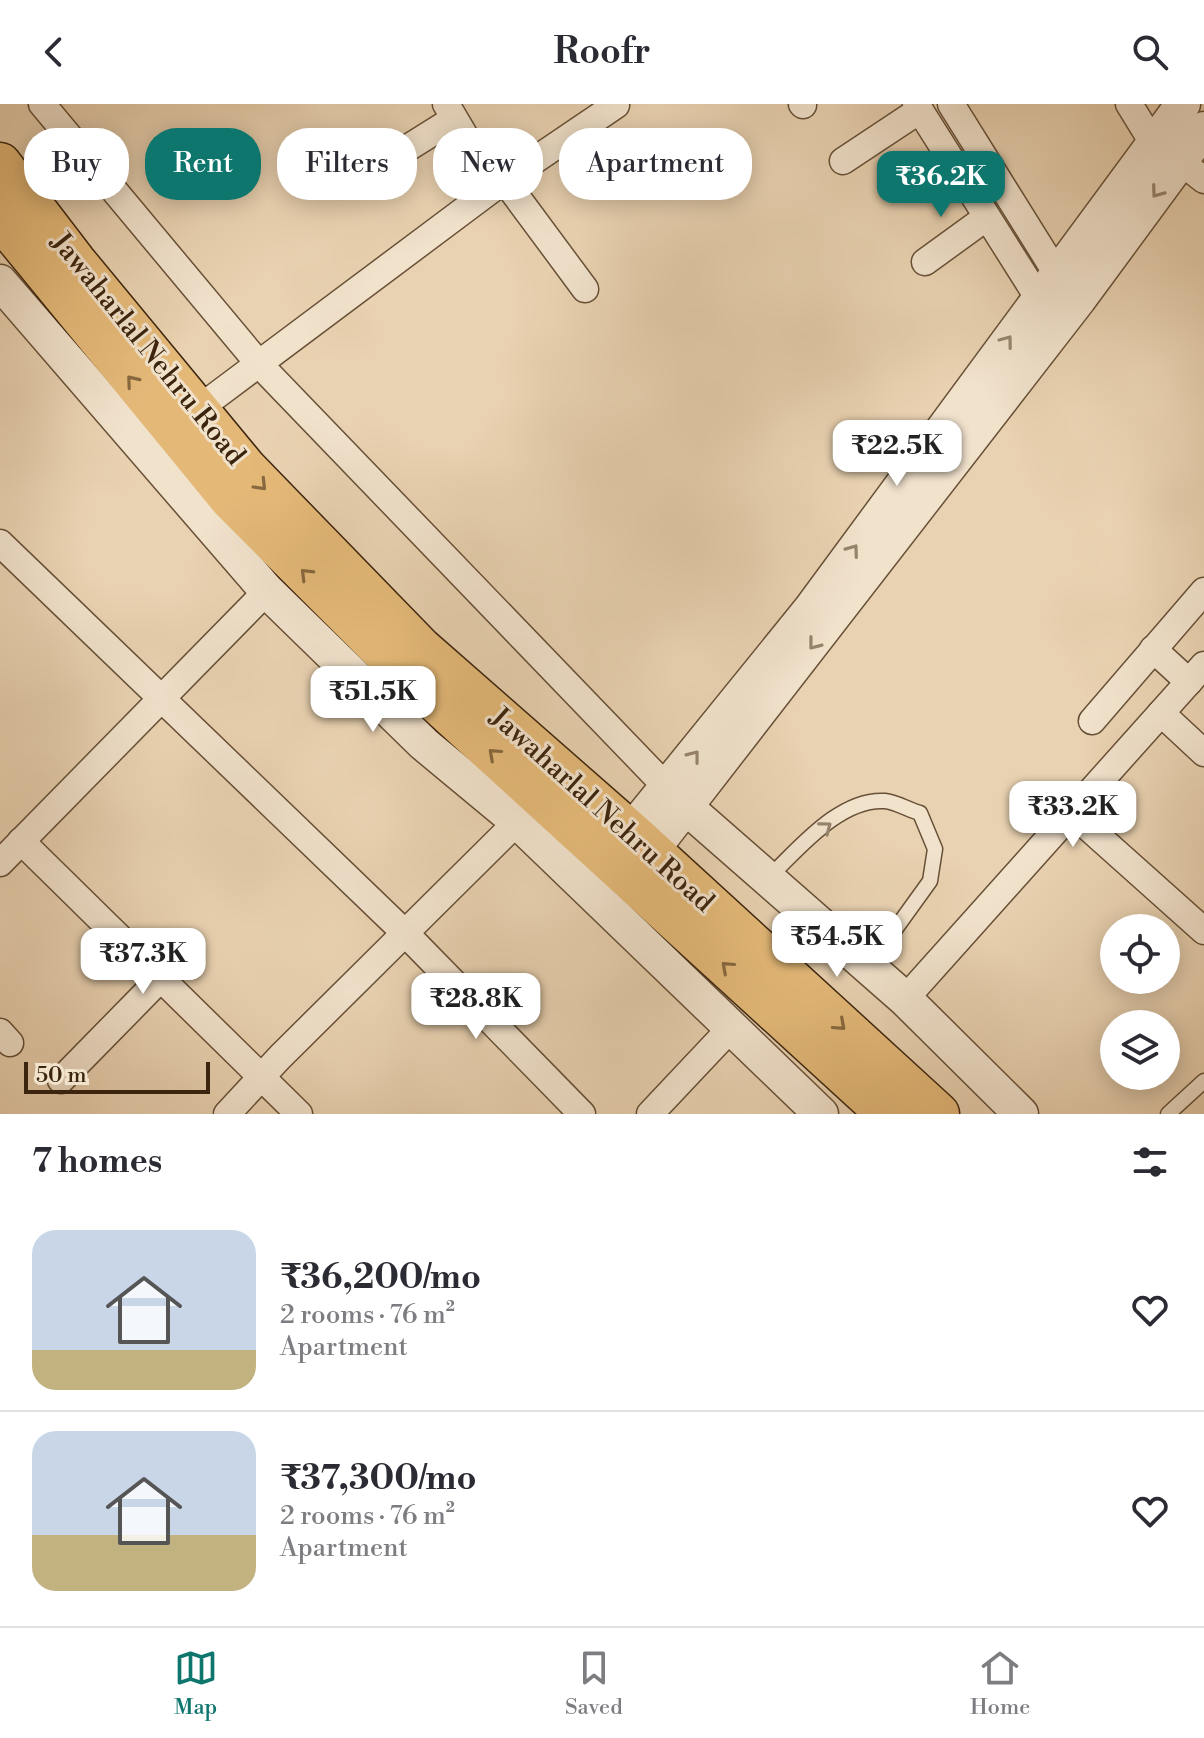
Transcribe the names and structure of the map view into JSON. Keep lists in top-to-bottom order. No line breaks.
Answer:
{"streets":{"main road":["Jawaharlal Nehru Road"]},"scale_bar":"50 m","page":{"header":"Roofr","chip":["Buy","Rent","Filters","New","Apartment"],"price":["₹36.2K","₹22.5K","₹51.5K","₹33.2K","₹54.5K","₹37.3K","₹28.8K"],"scale":"50 m","heading":"7 homes","list":[{"name":"₹36,200/mo","note":"2 rooms · 76 m² · Apartment"},{"name":"₹37,300/mo","note":"2 rooms · 76 m² · Apartment"}],"tabs":["Map","Saved","Home"]}}
